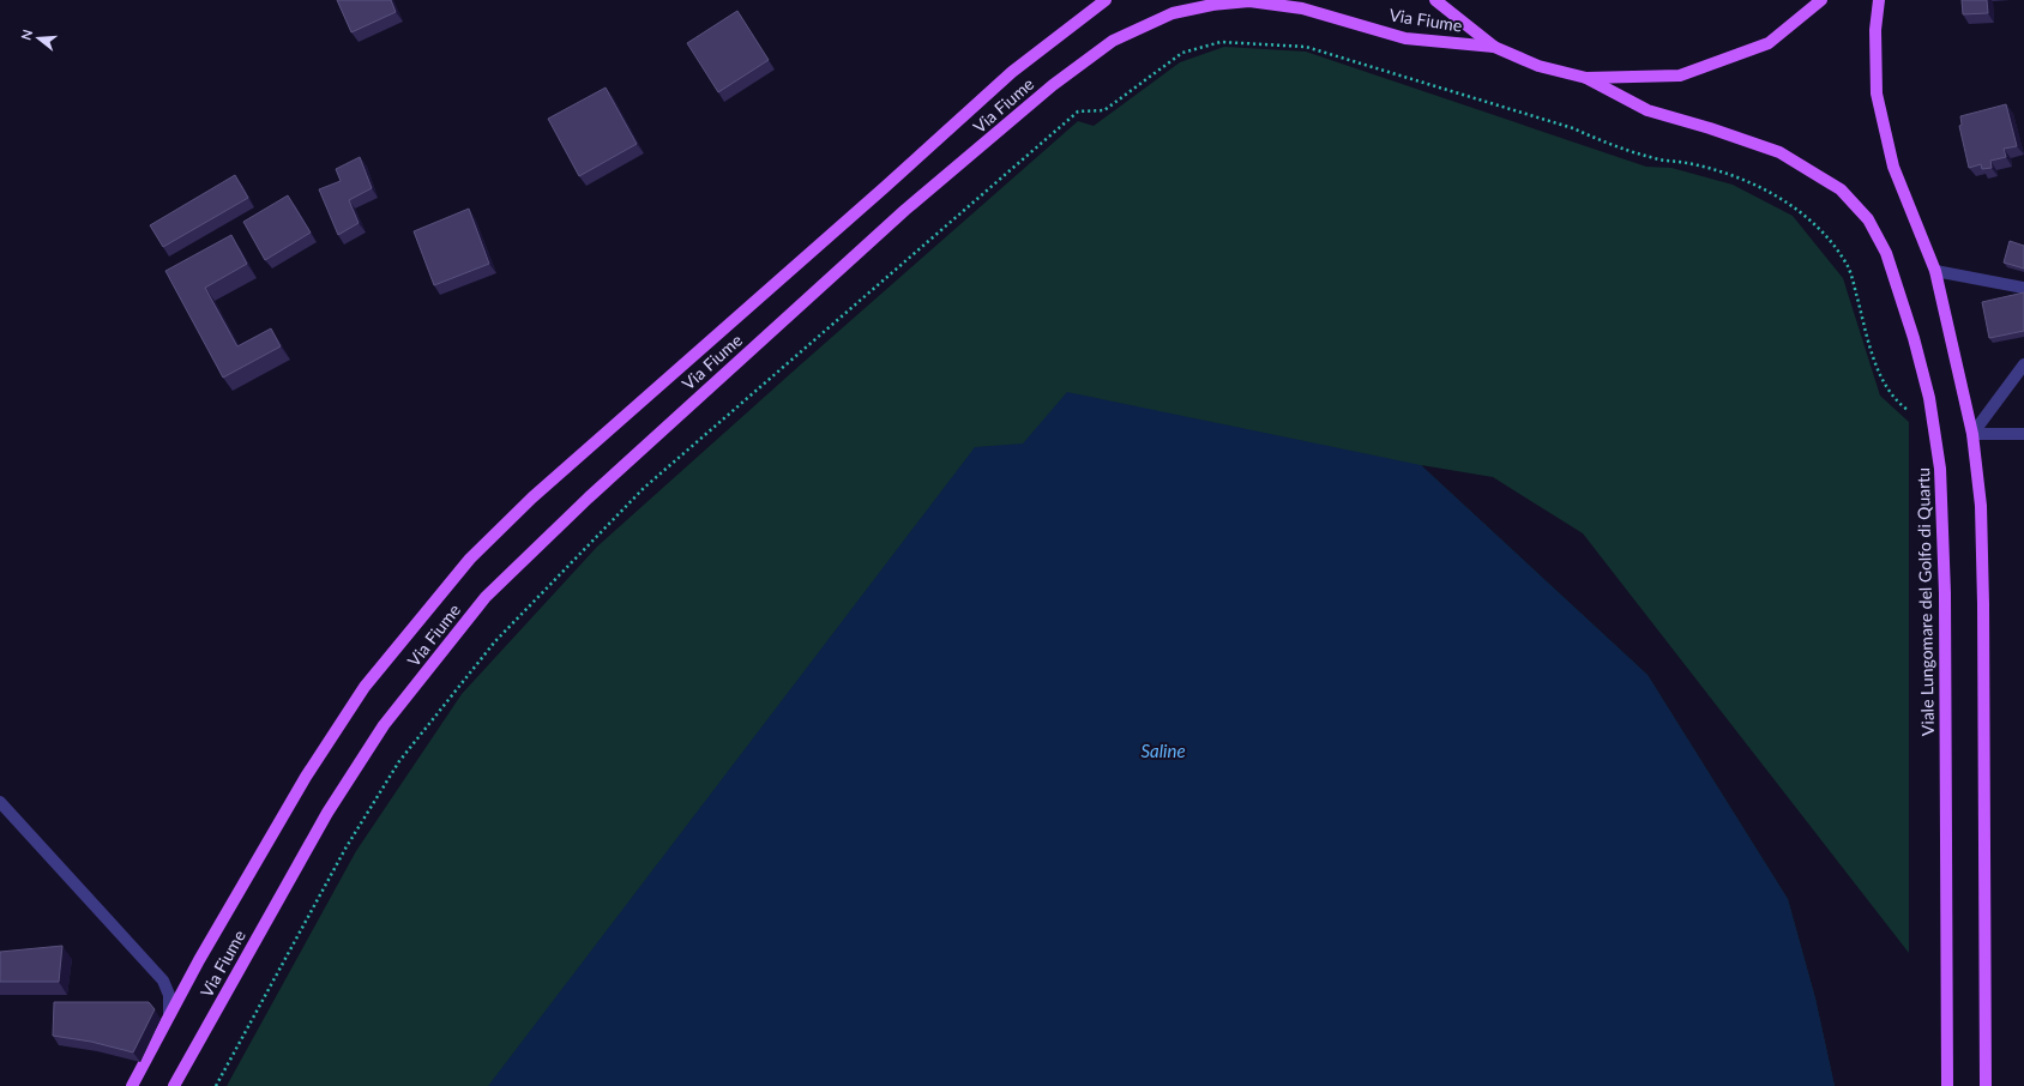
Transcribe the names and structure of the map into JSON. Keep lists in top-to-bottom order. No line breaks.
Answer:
{"streets":{"main road":["Via Fiume","Viale Lungomare del Golfo di Quartu"]},"water":["Saline"],"north":"left"}
